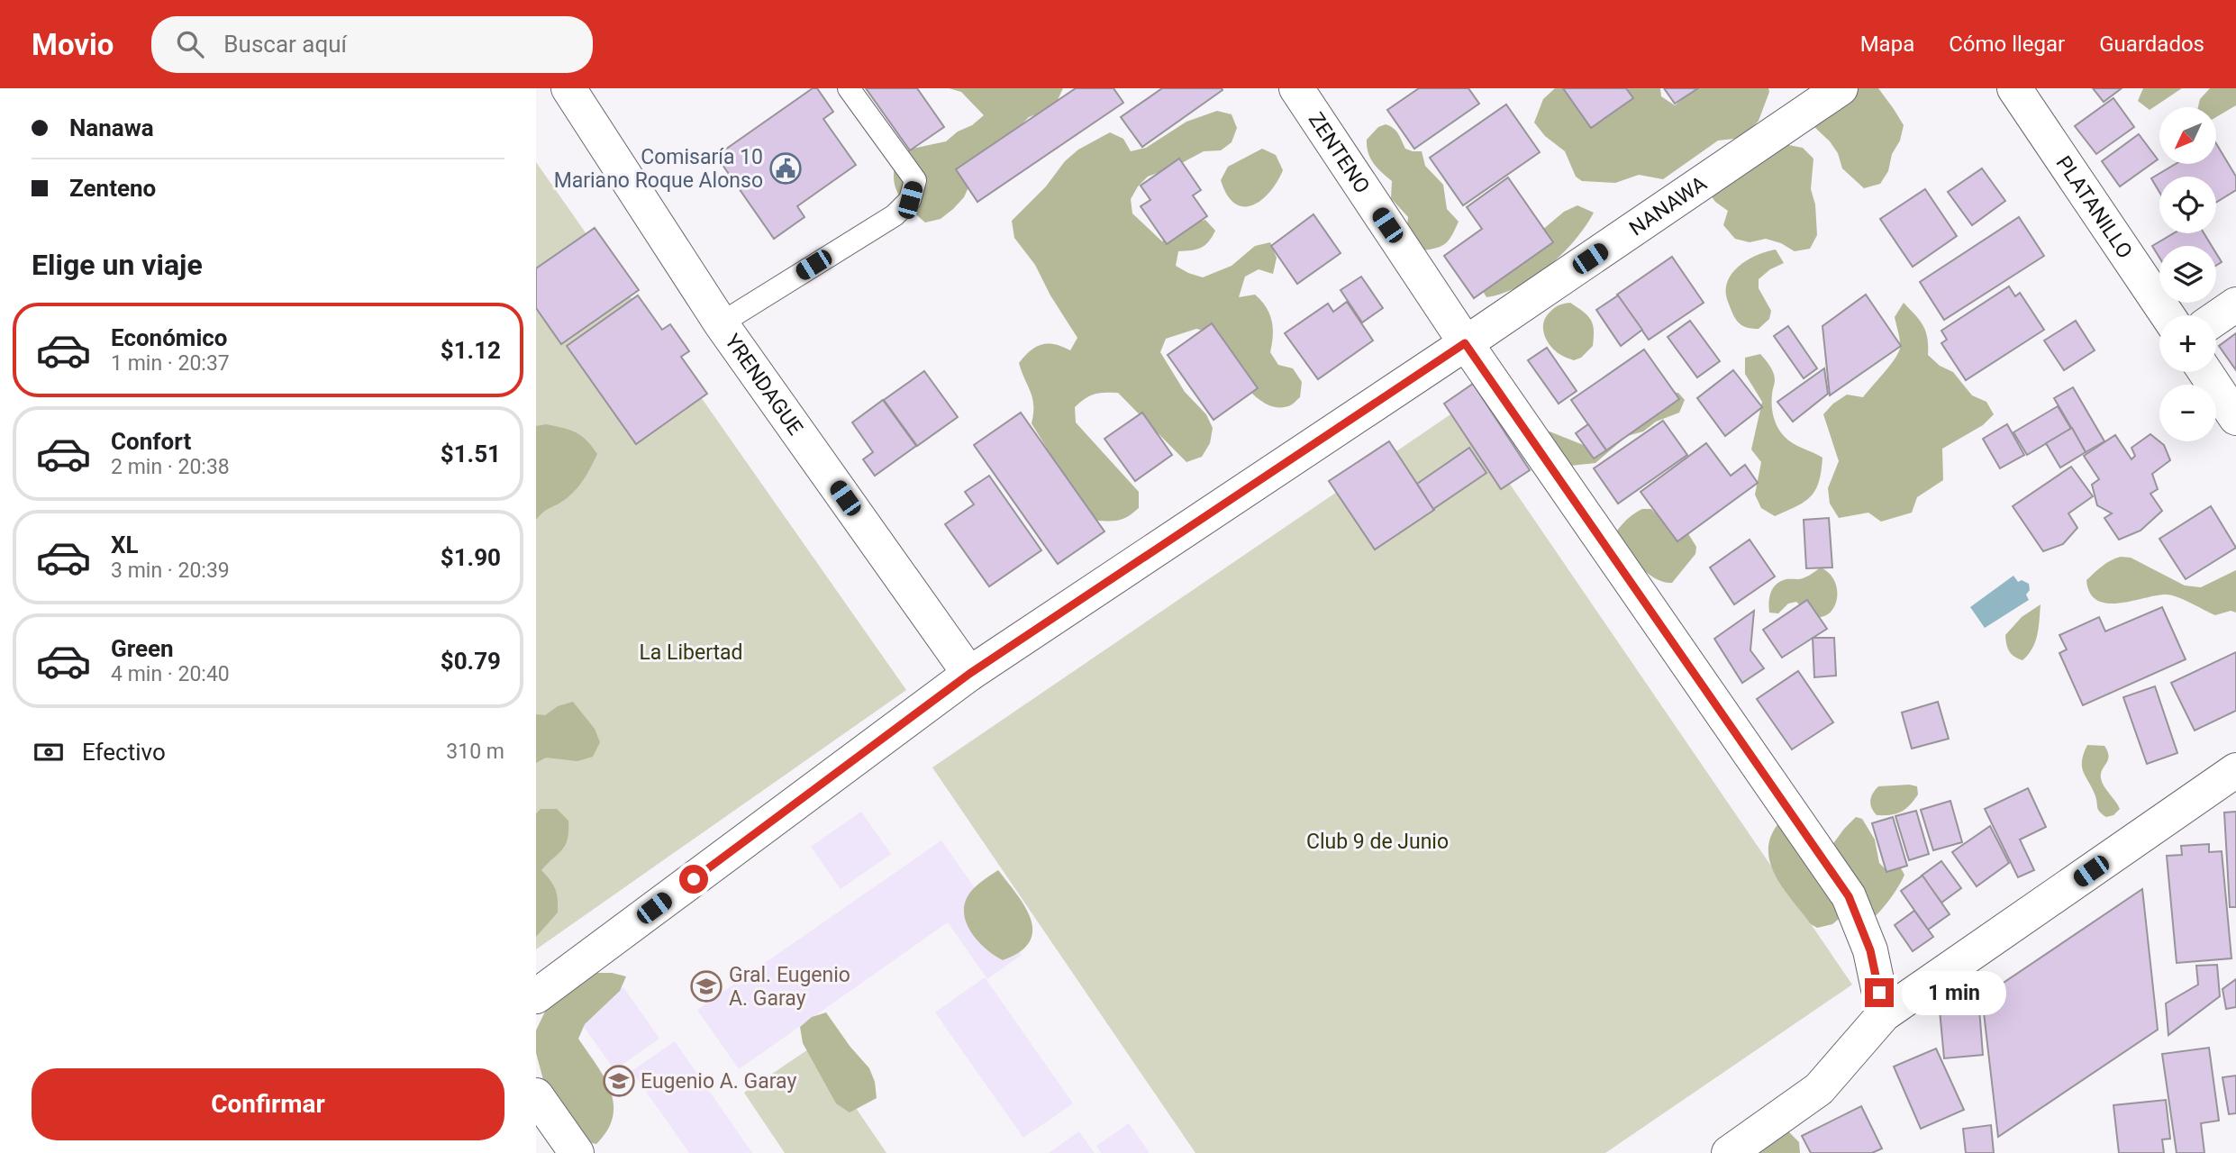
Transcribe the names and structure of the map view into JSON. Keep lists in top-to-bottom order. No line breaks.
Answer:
{"streets":{"street":["ZENTENO","NANAWA","PLATANILLO","YRENDAGUE"]},"crossings":[["ZENTENO","NANAWA"],["NANAWA","YRENDAGUE"]],"parks":["La Libertad","Club 9 de Junio"],"places":{"public building":["Comisaría 10 Mariano Roque Alonso"],"school or university":["Gral. Eugenio A. Garay","Eugenio A. Garay"]},"north":"bottom left","page":{"header":"Movio","search":"Buscar aquí","nav":["Mapa","Cómo llegar","Guardados"],"banner":["Nanawa","Zenteno"],"map_buttons":["+","−"],"heading":"Elige un viaje","list":[{"name":"Económico","note":"1 min · 20:37","value":"$1.12"},{"name":"Confort","note":"2 min · 20:38","value":"$1.51"},{"name":"XL","note":"3 min · 20:39","value":"$1.90"},{"name":"Green","note":"4 min · 20:40","value":"$0.79"}],"pay":["Efectivo","310 m"],"bubble":"1 min","buttons":"Confirmar"}}
